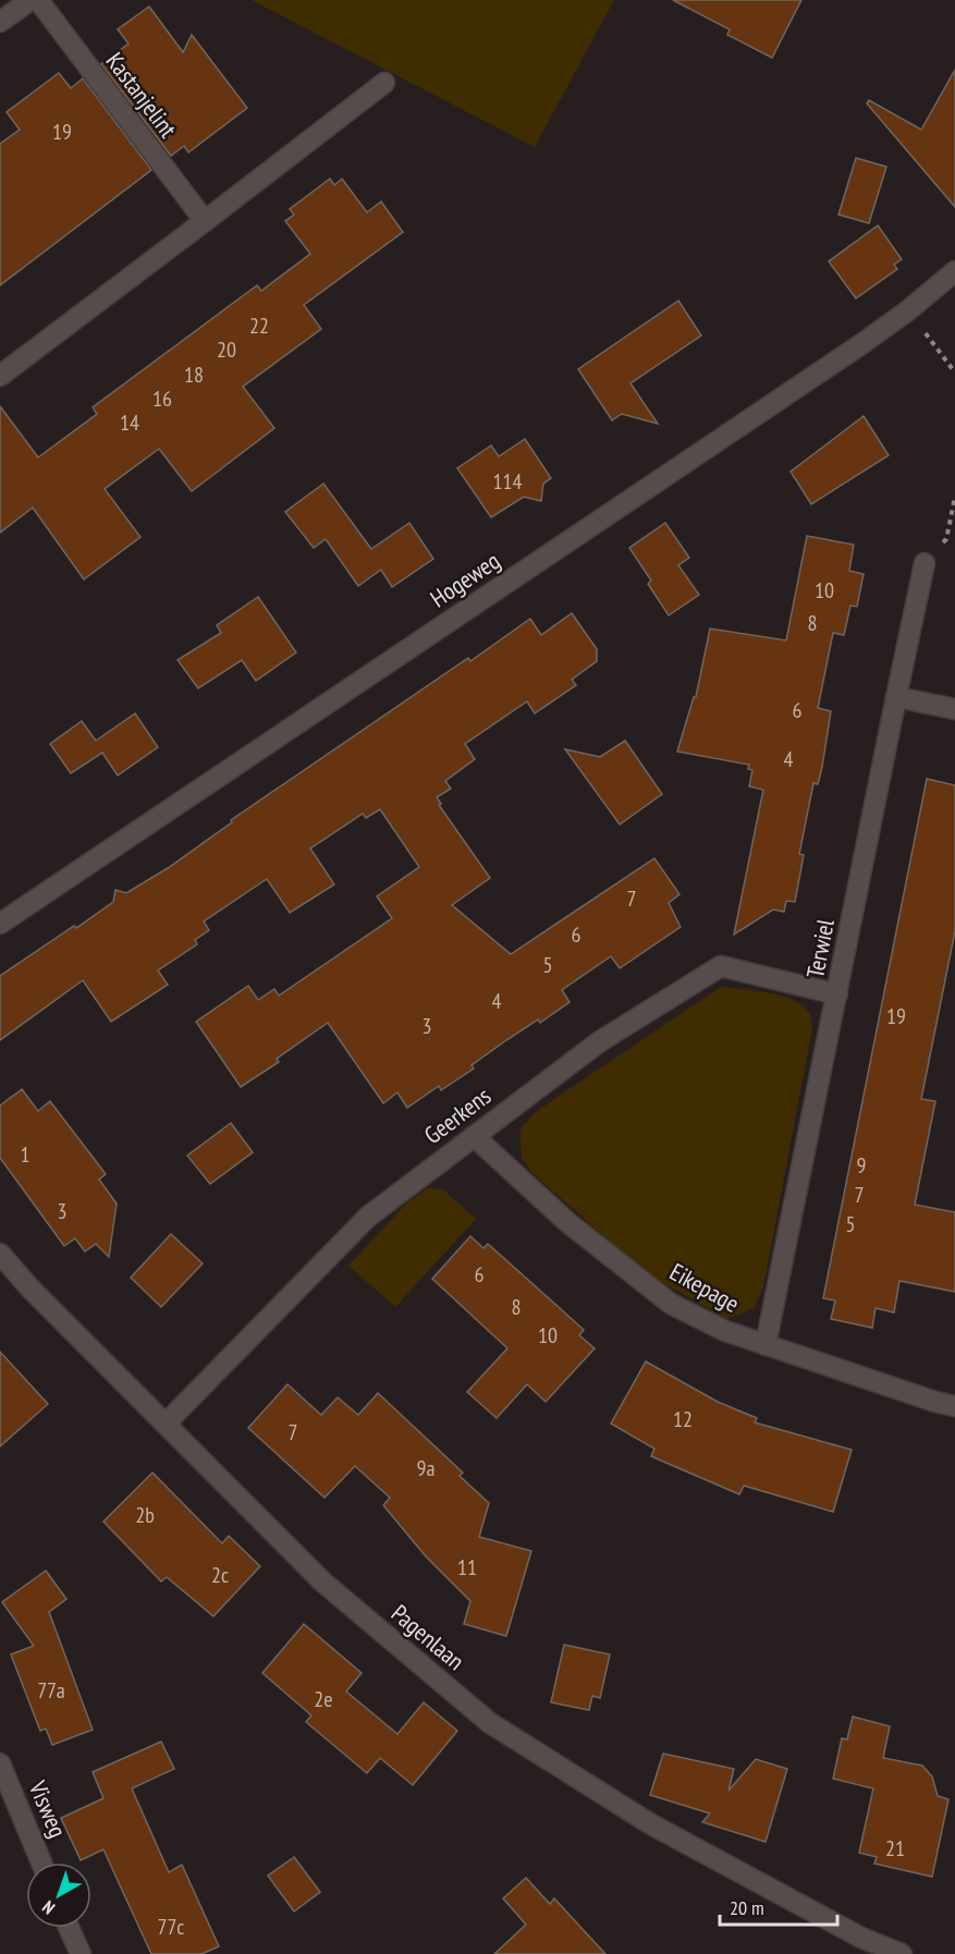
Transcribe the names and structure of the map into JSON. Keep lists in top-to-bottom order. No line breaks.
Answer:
{"streets":{"street":["Kastanjelint","Hogeweg","Terwiel","Geerkens","Eikepage","Pagenlaan","Visweg"]},"crossings":[["Terwiel","Geerkens"],["Terwiel","Eikepage"],["Geerkens","Eikepage"],["Geerkens","Pagenlaan"]],"house_numbers":["19","22","20","18","16","14","114","10","8","6","4","7","6","5","4","19","3","1","9","7","3","5","6","8","10","12","7","9a","2b","11","2c","77a","2e","21","77c"],"scale_bar":"20 m","north":"bottom left"}
